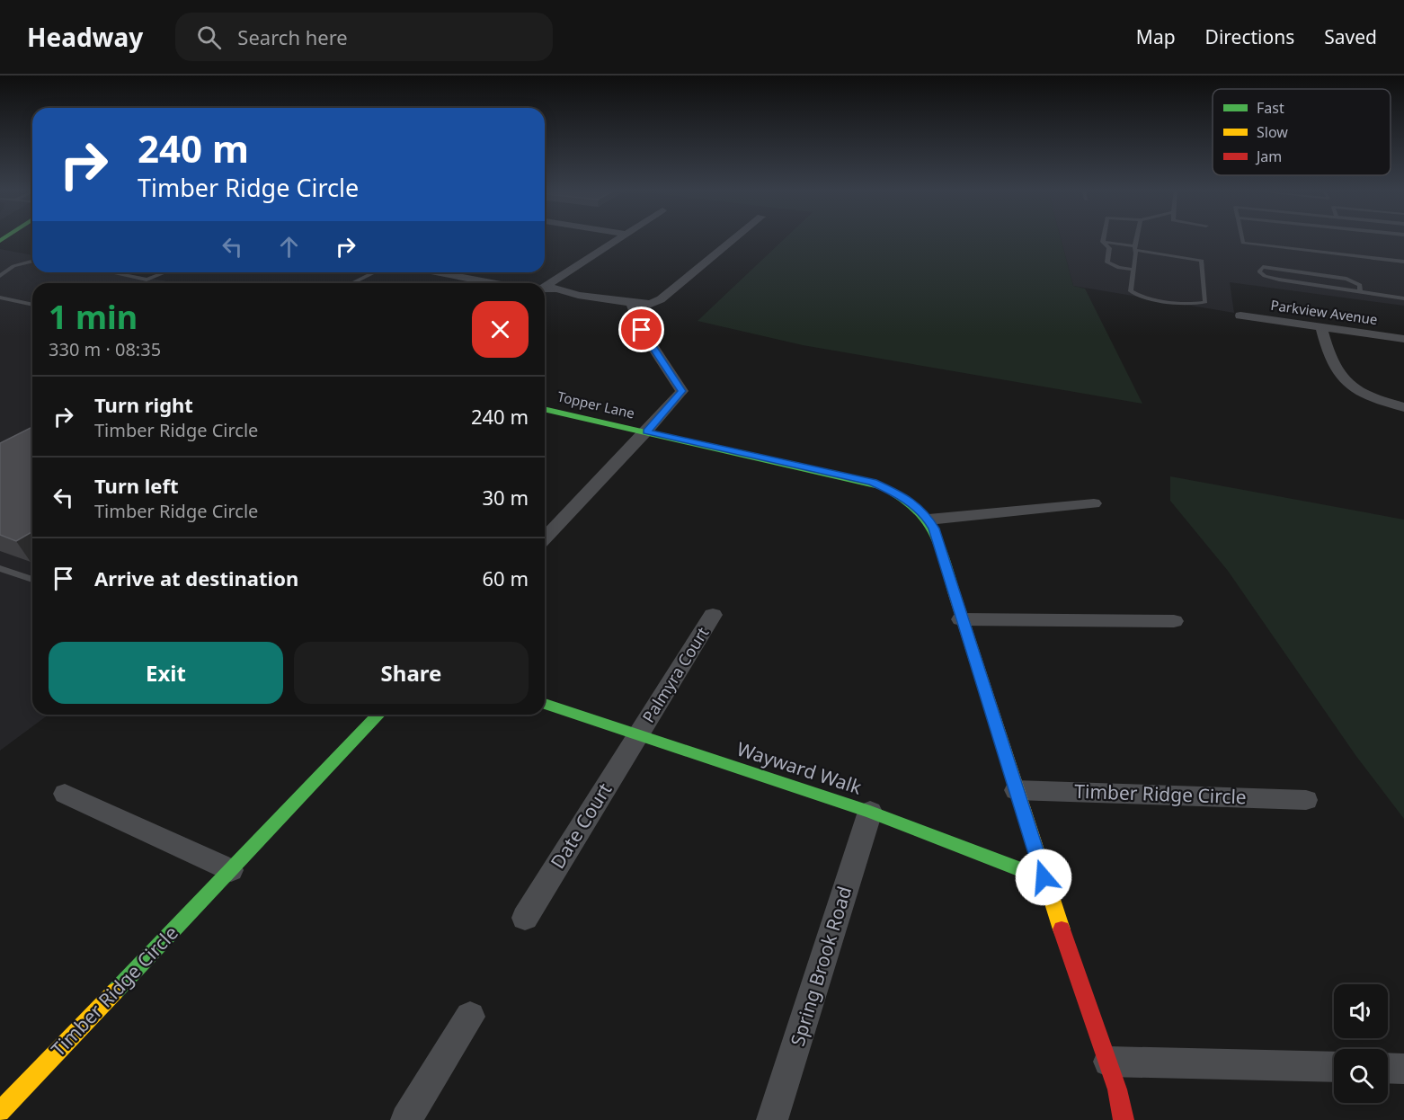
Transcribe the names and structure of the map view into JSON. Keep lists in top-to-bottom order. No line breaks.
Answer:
{"streets":{"main road":["Topper Lane","Wayward Walk","Timber Ridge Circle"],"street":["Parkview Avenue","Palmyra Court","Date Court","Spring Brook Road"]},"crossings":[["Palmyra Court","Wayward Walk"],["Palmyra Court","Date Court"],["Wayward Walk","Date Court"],["Wayward Walk","Spring Brook Road"]],"legend":["Fast","Slow","Jam"],"page":{"header":"Headway","search":"Search here","nav":["Map","Directions","Saved"],"turn":["240 m","Timber Ridge Circle"],"heading":["1 min","330 m · 08:35"],"list":[{"name":"Turn right","note":"Timber Ridge Circle","value":"240 m"},{"name":"Turn left","note":"Timber Ridge Circle","value":"30 m"},{"name":"Arrive at destination","value":"60 m"}],"buttons":["Exit","Share"]}}
